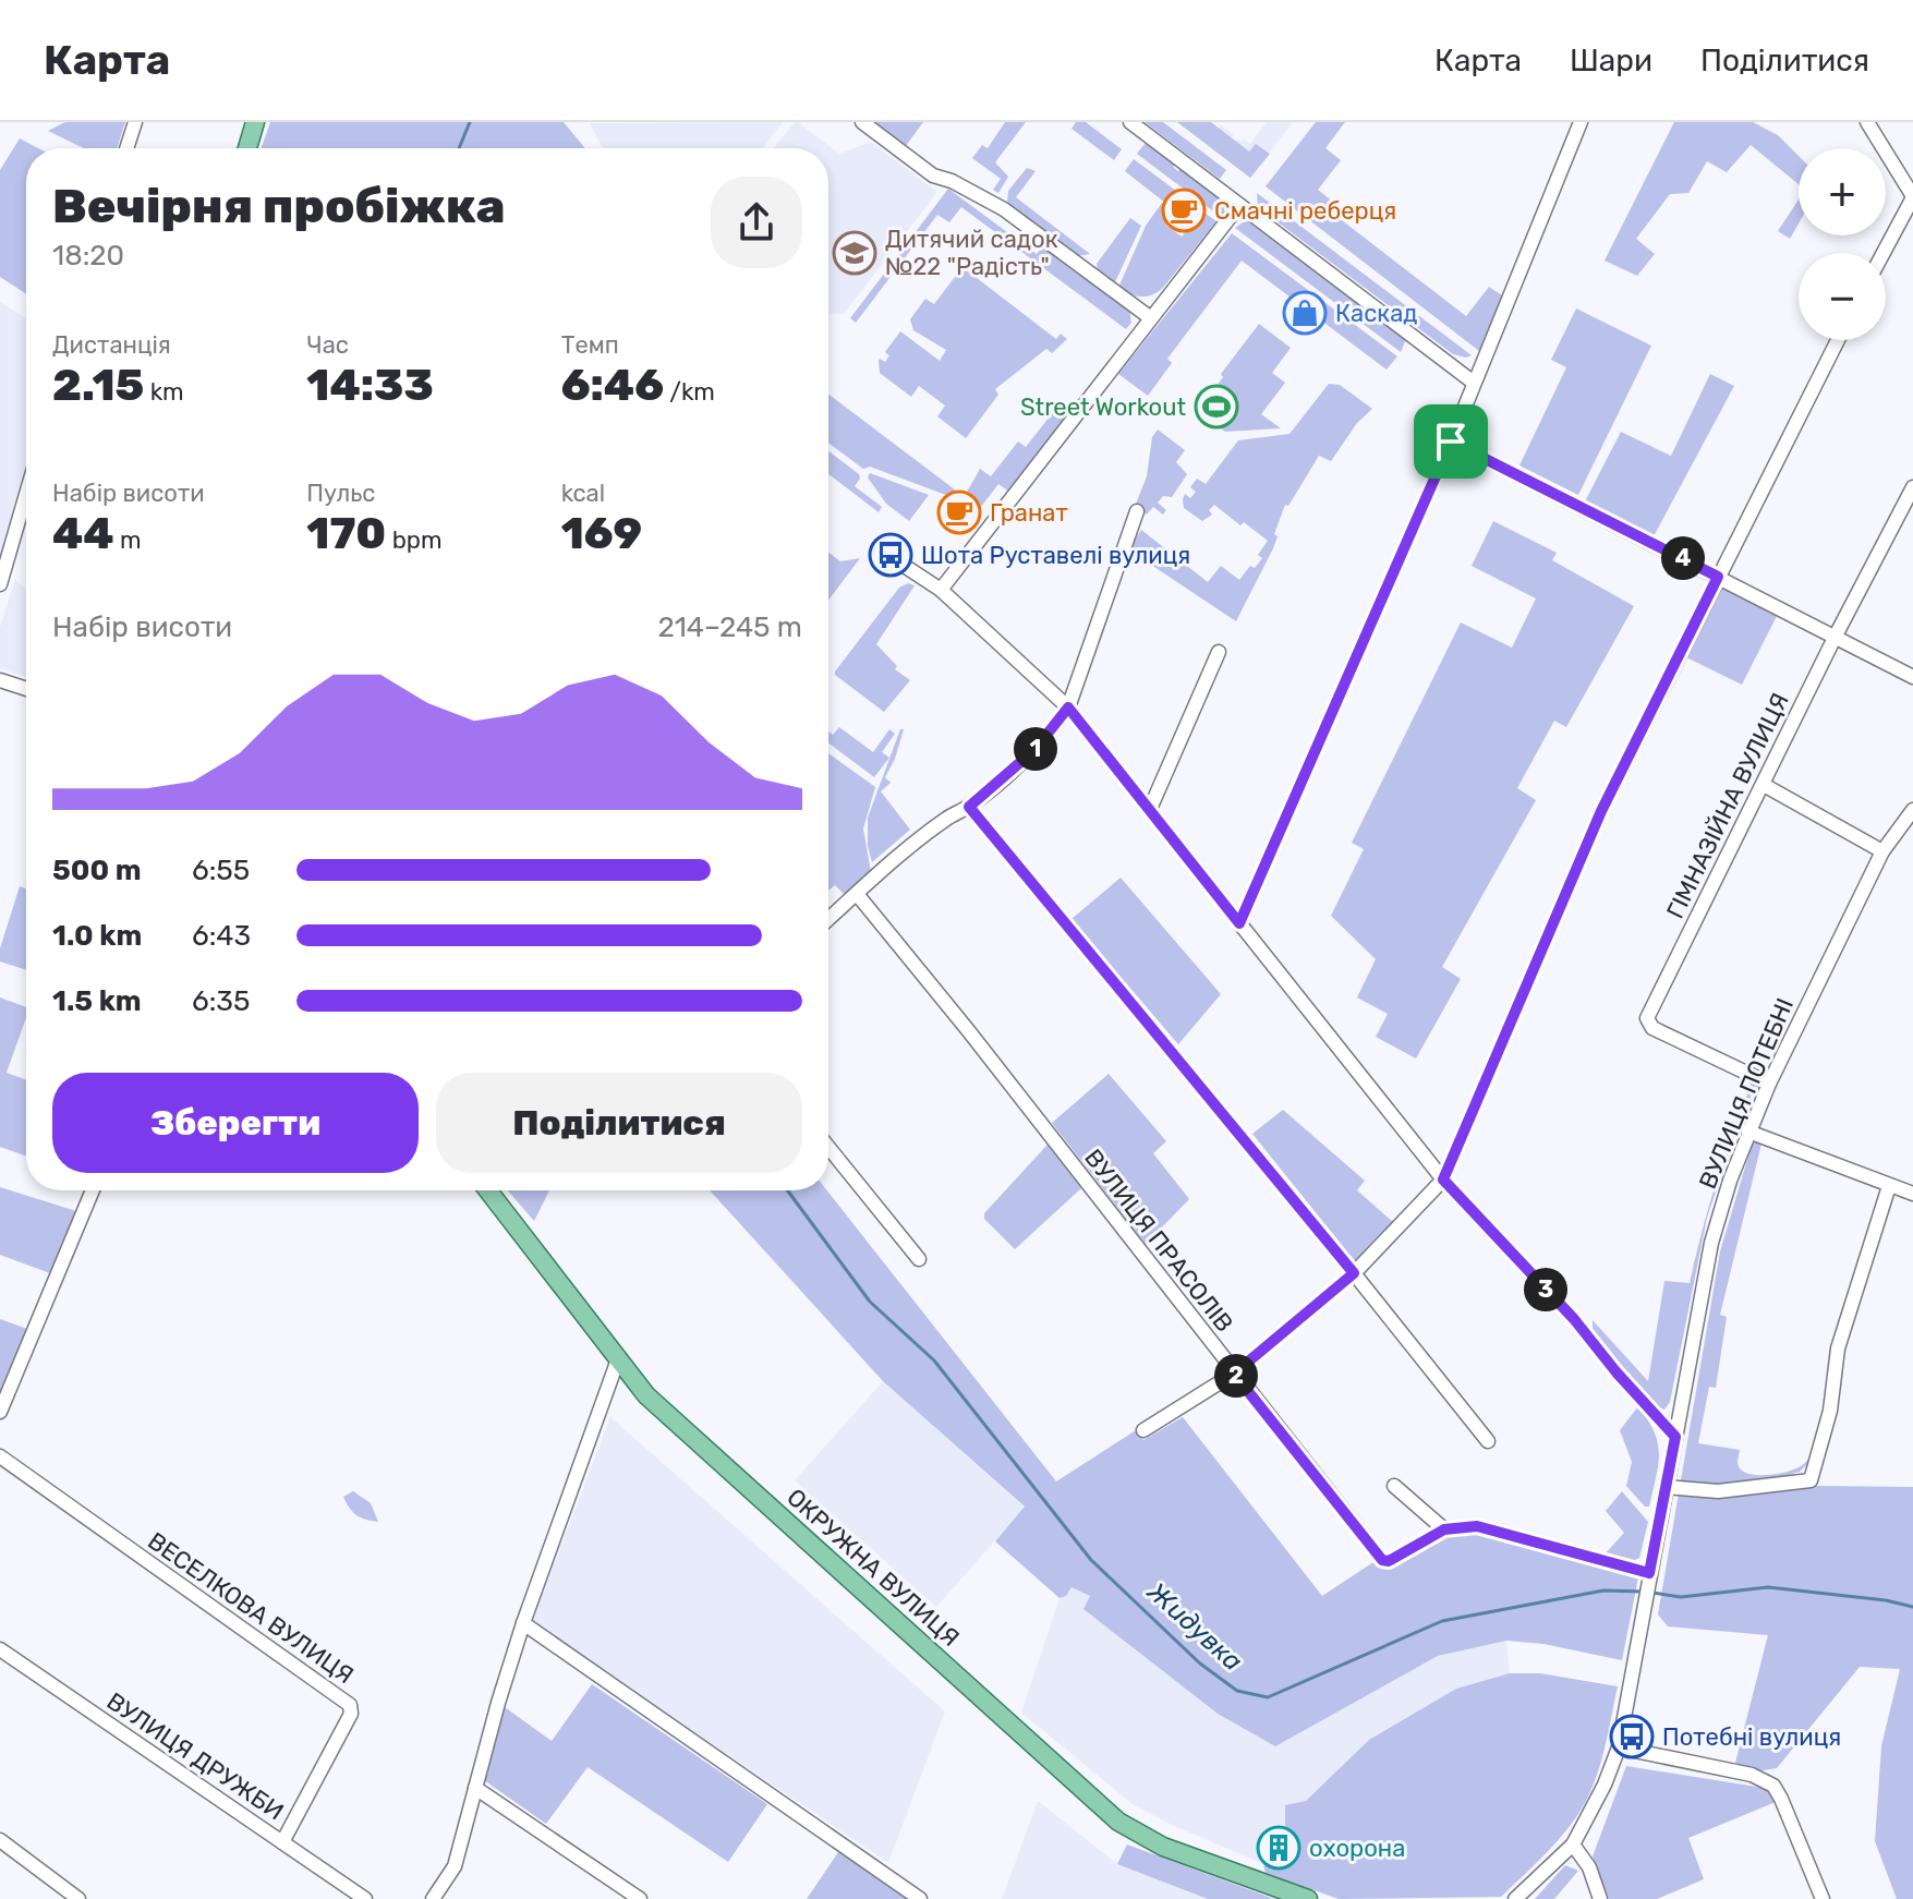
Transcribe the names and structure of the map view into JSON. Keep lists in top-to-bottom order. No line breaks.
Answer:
{"streets":{"main road":["ОКРУЖНА ВУЛИЦЯ"],"street":["ГІМНАЗІЙНА ВУЛИЦЯ","ВУЛИЦЯ ПОТЕБНІ","ВУЛИЦЯ ПРАСОЛІВ","ВЕСЕЛКОВА ВУЛИЦЯ","ВУЛИЦЯ ДРУЖБИ"]},"crossings":[["ГІМНАЗІЙНА ВУЛИЦЯ","ВУЛИЦЯ ПОТЕБНІ"],["ВЕСЕЛКОВА ВУЛИЦЯ","ВУЛИЦЯ ДРУЖБИ"]],"water":["Жидувка"],"places":{"cafe":["Смачні реберця","Гранат"],"school or university":["Дитячий садок №22 \"Радість\""],"shop":["Каскад"],"sports":["Street Workout"],"bus stop":["Шота Руставелі вулиця","Потебні вулиця"],"building":["охорона"]},"page":{"header":"Карта","nav":["Карта","Шари","Поділитися"],"map_buttons":["+","−"],"heading":["Вечірня пробіжка","18:20"],"stats":[["Дистанція","2.15 km"],["Час","14:33"],["Темп","6:46 /km"],["Набір висоти","44 m"],["Пульс","170 bpm"],["kcal","169"]],"pins":["4","1","3","2"],"chart":["Набір висоти","214–245 m"],"list":[{"name":"500 m","note":"6:55"},{"name":"1.0 km","note":"6:43"},{"name":"1.5 km","note":"6:35"}],"buttons":["Зберегти","Поділитися"]}}
